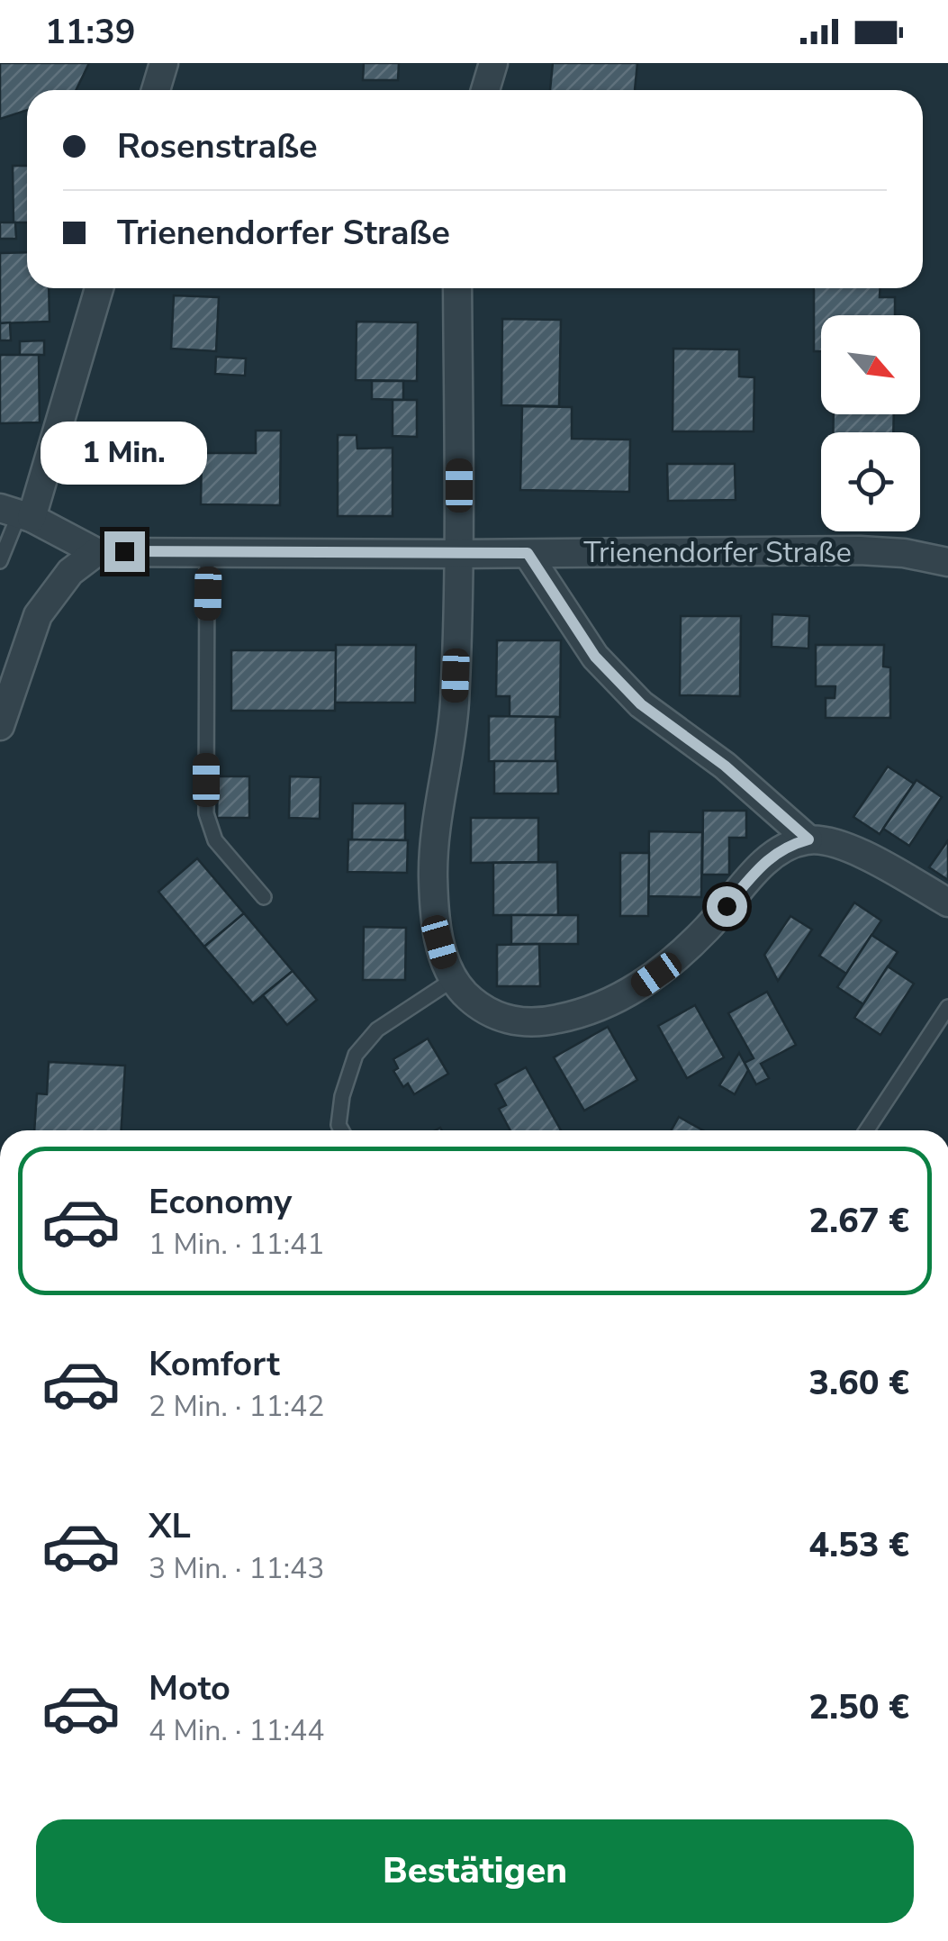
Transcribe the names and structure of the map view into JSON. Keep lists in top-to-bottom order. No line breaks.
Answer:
{"streets":{"street":["Trienendorfer Straße"]},"north":"bottom right","page":{"status":"11:39","banner":["Rosenstraße","Trienendorfer Straße"],"bubble":"1 Min.","list":[{"name":"Economy","note":"1 Min. · 11:41","value":"2.67 €"},{"name":"Komfort","note":"2 Min. · 11:42","value":"3.60 €"},{"name":"XL","note":"3 Min. · 11:43","value":"4.53 €"},{"name":"Moto","note":"4 Min. · 11:44","value":"2.50 €"}],"buttons":"Bestätigen"}}
